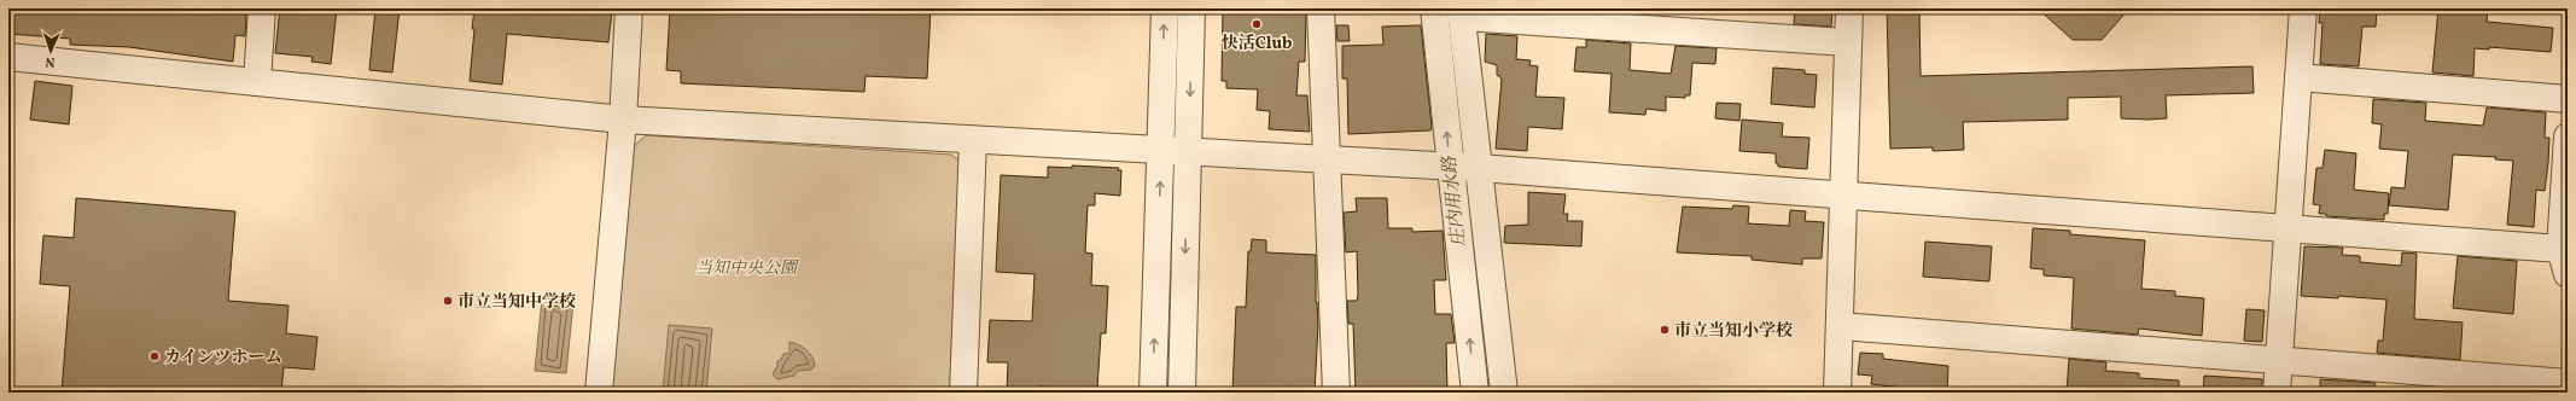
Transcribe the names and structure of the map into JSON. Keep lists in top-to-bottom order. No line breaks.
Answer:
{"water":["庄内用水路"],"parks":["当知中央公園"],"places":["快活Club","市立当知中学校","市立当知小学校","カインツホーム"],"north":"bottom"}
